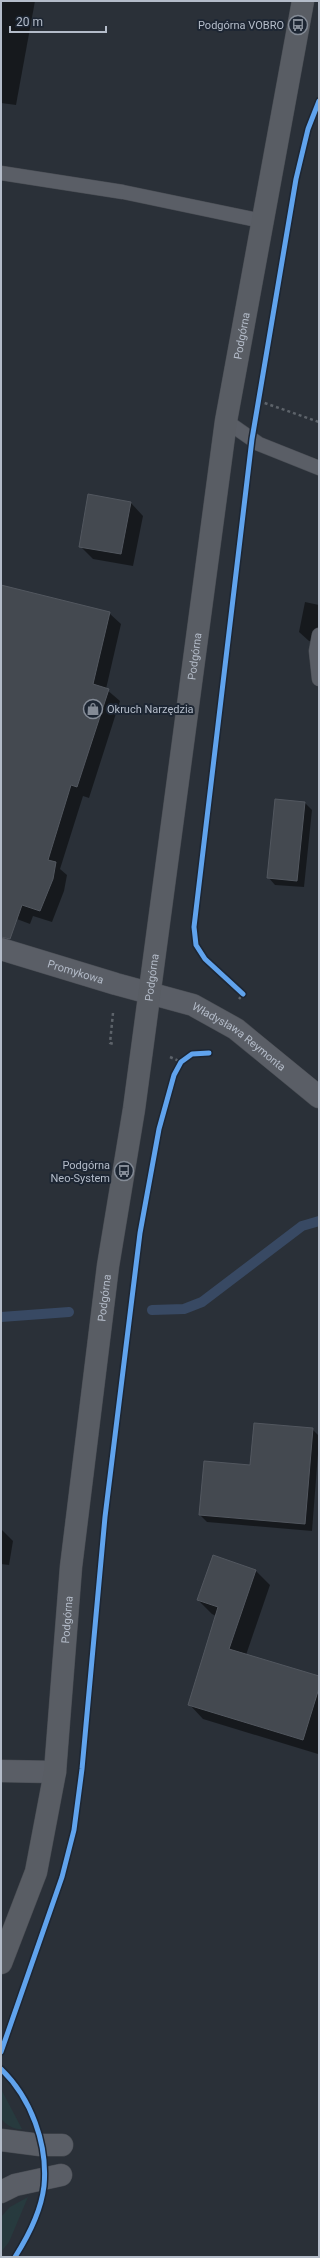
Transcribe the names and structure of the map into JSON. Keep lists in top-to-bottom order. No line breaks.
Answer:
{"streets":{"main road":["Podgórna"],"street":["Promykowa","Władysława Reymonta"]},"crossings":[["Podgórna","Promykowa"],["Podgórna","Władysława Reymonta"],["Promykowa","Władysława Reymonta"]],"places":{"bus stop":["Podgórna VOBRO","Podgórna Neo-System"],"shop":["Okruch Narzędzia"]},"scale_bar":"20 m"}
